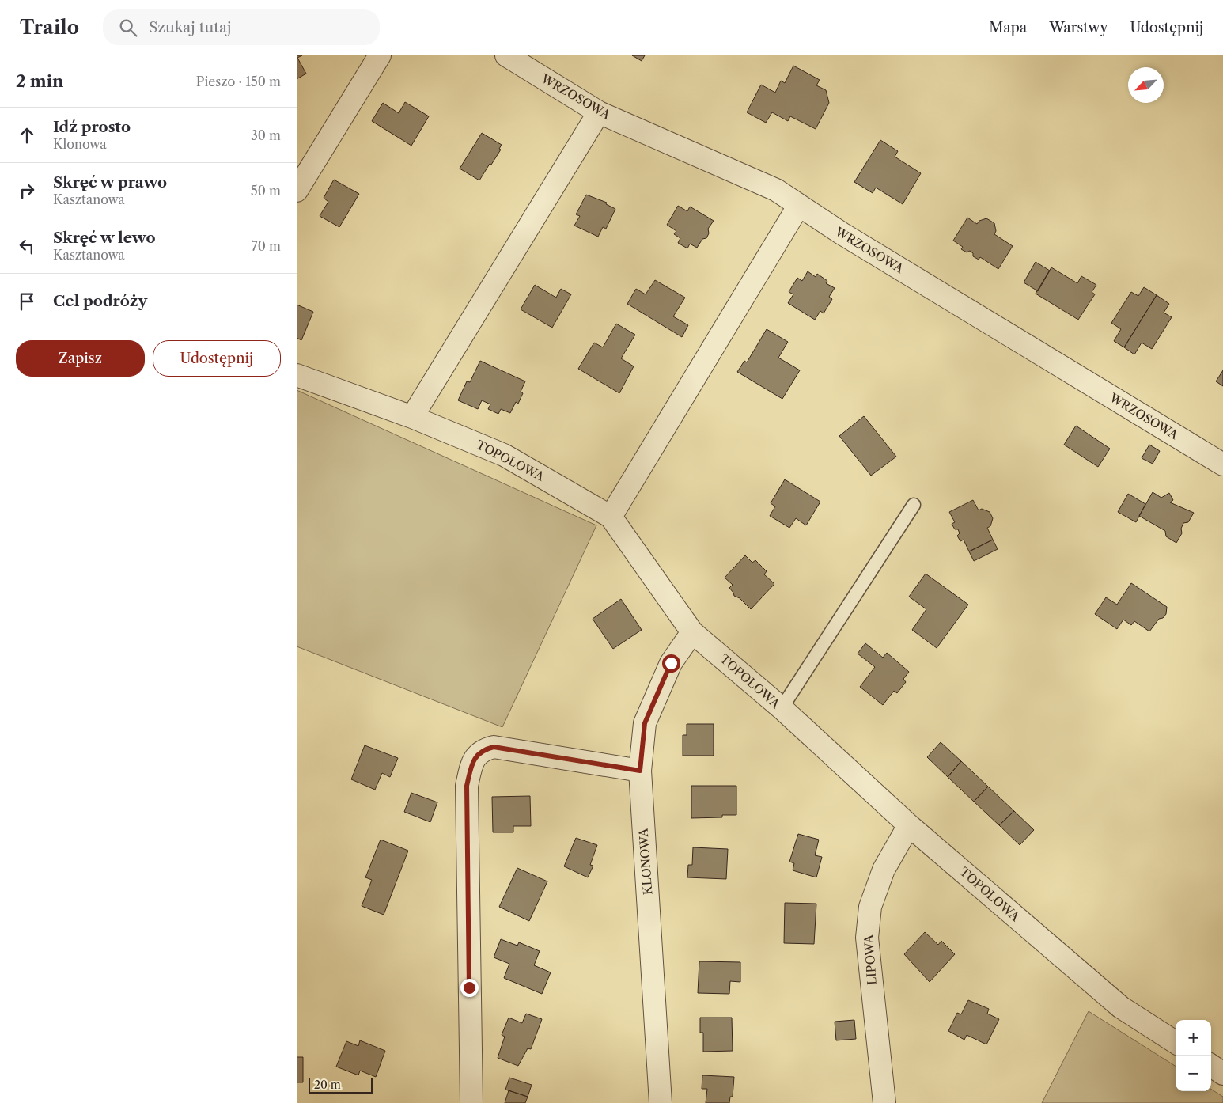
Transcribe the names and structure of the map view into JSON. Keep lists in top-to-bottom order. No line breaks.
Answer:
{"streets":{"street":["WRZOSOWA","TOPOLOWA","KLONOWA","LIPOWA"]},"crossings":[["TOPOLOWA","KLONOWA"],["TOPOLOWA","LIPOWA"]],"scale_bar":"20 m","north":"bottom left","page":{"header":"Trailo","search":"Szukaj tutaj","nav":["Mapa","Warstwy","Udostępnij"],"heading":["2 min","Pieszo · 150 m"],"list":[["Idź prosto","Klonowa","30 m"],["Skręć w prawo","Kasztanowa","50 m"],["Skręć w lewo","Kasztanowa","70 m"],"Cel podróży"],"buttons":["Zapisz","Udostępnij"],"map_buttons":["+","−"],"scale":"20 m"}}
